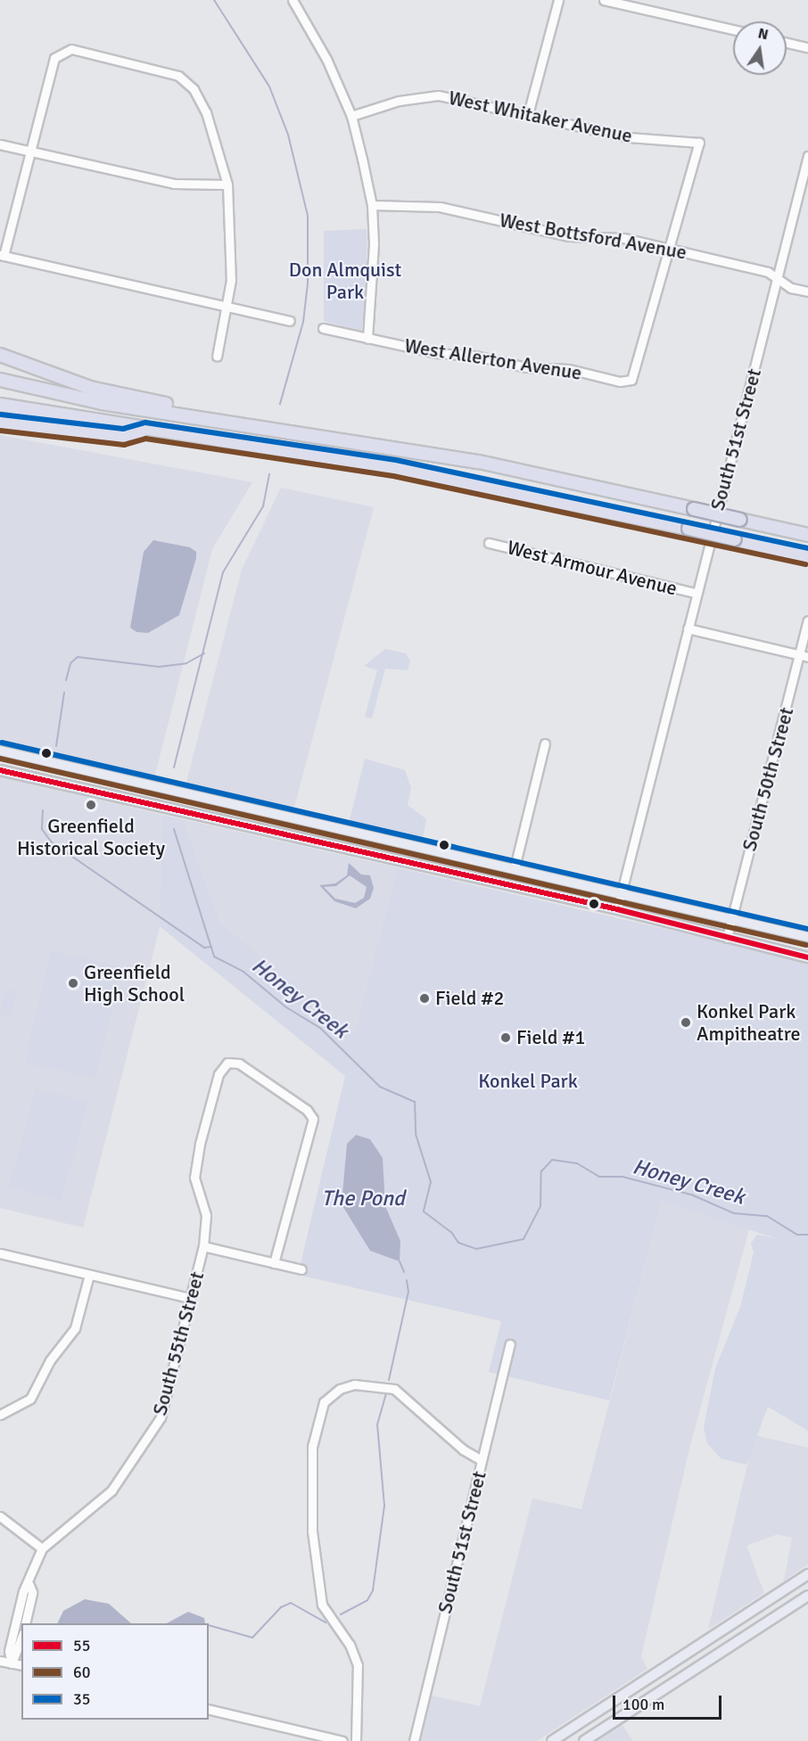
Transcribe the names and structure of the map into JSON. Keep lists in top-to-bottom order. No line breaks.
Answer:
{"streets":{"street":["West Whitaker Avenue","West Bottsford Avenue","West Allerton Avenue","South 51st Street","West Armour Avenue","South 50th Street","South 55th Street"]},"crossings":[["West Whitaker Avenue","West Bottsford Avenue"],["West Whitaker Avenue","West Allerton Avenue"],["West Bottsford Avenue","West Allerton Avenue"],["West Bottsford Avenue","South 51st Street"],["South 51st Street","West Armour Avenue"]],"water":["Honey Creek","The Pond"],"parks":["Don Almquist Park","Konkel Park"],"places":["Greenfield Historical Society","Greenfield High School","Field #2","Konkel Park Ampitheatre","Field #1"],"lines":["transit line 35","transit line 60","transit line 55"],"legend":["55","60","35"],"scale_bar":"100 m","north":"top"}
